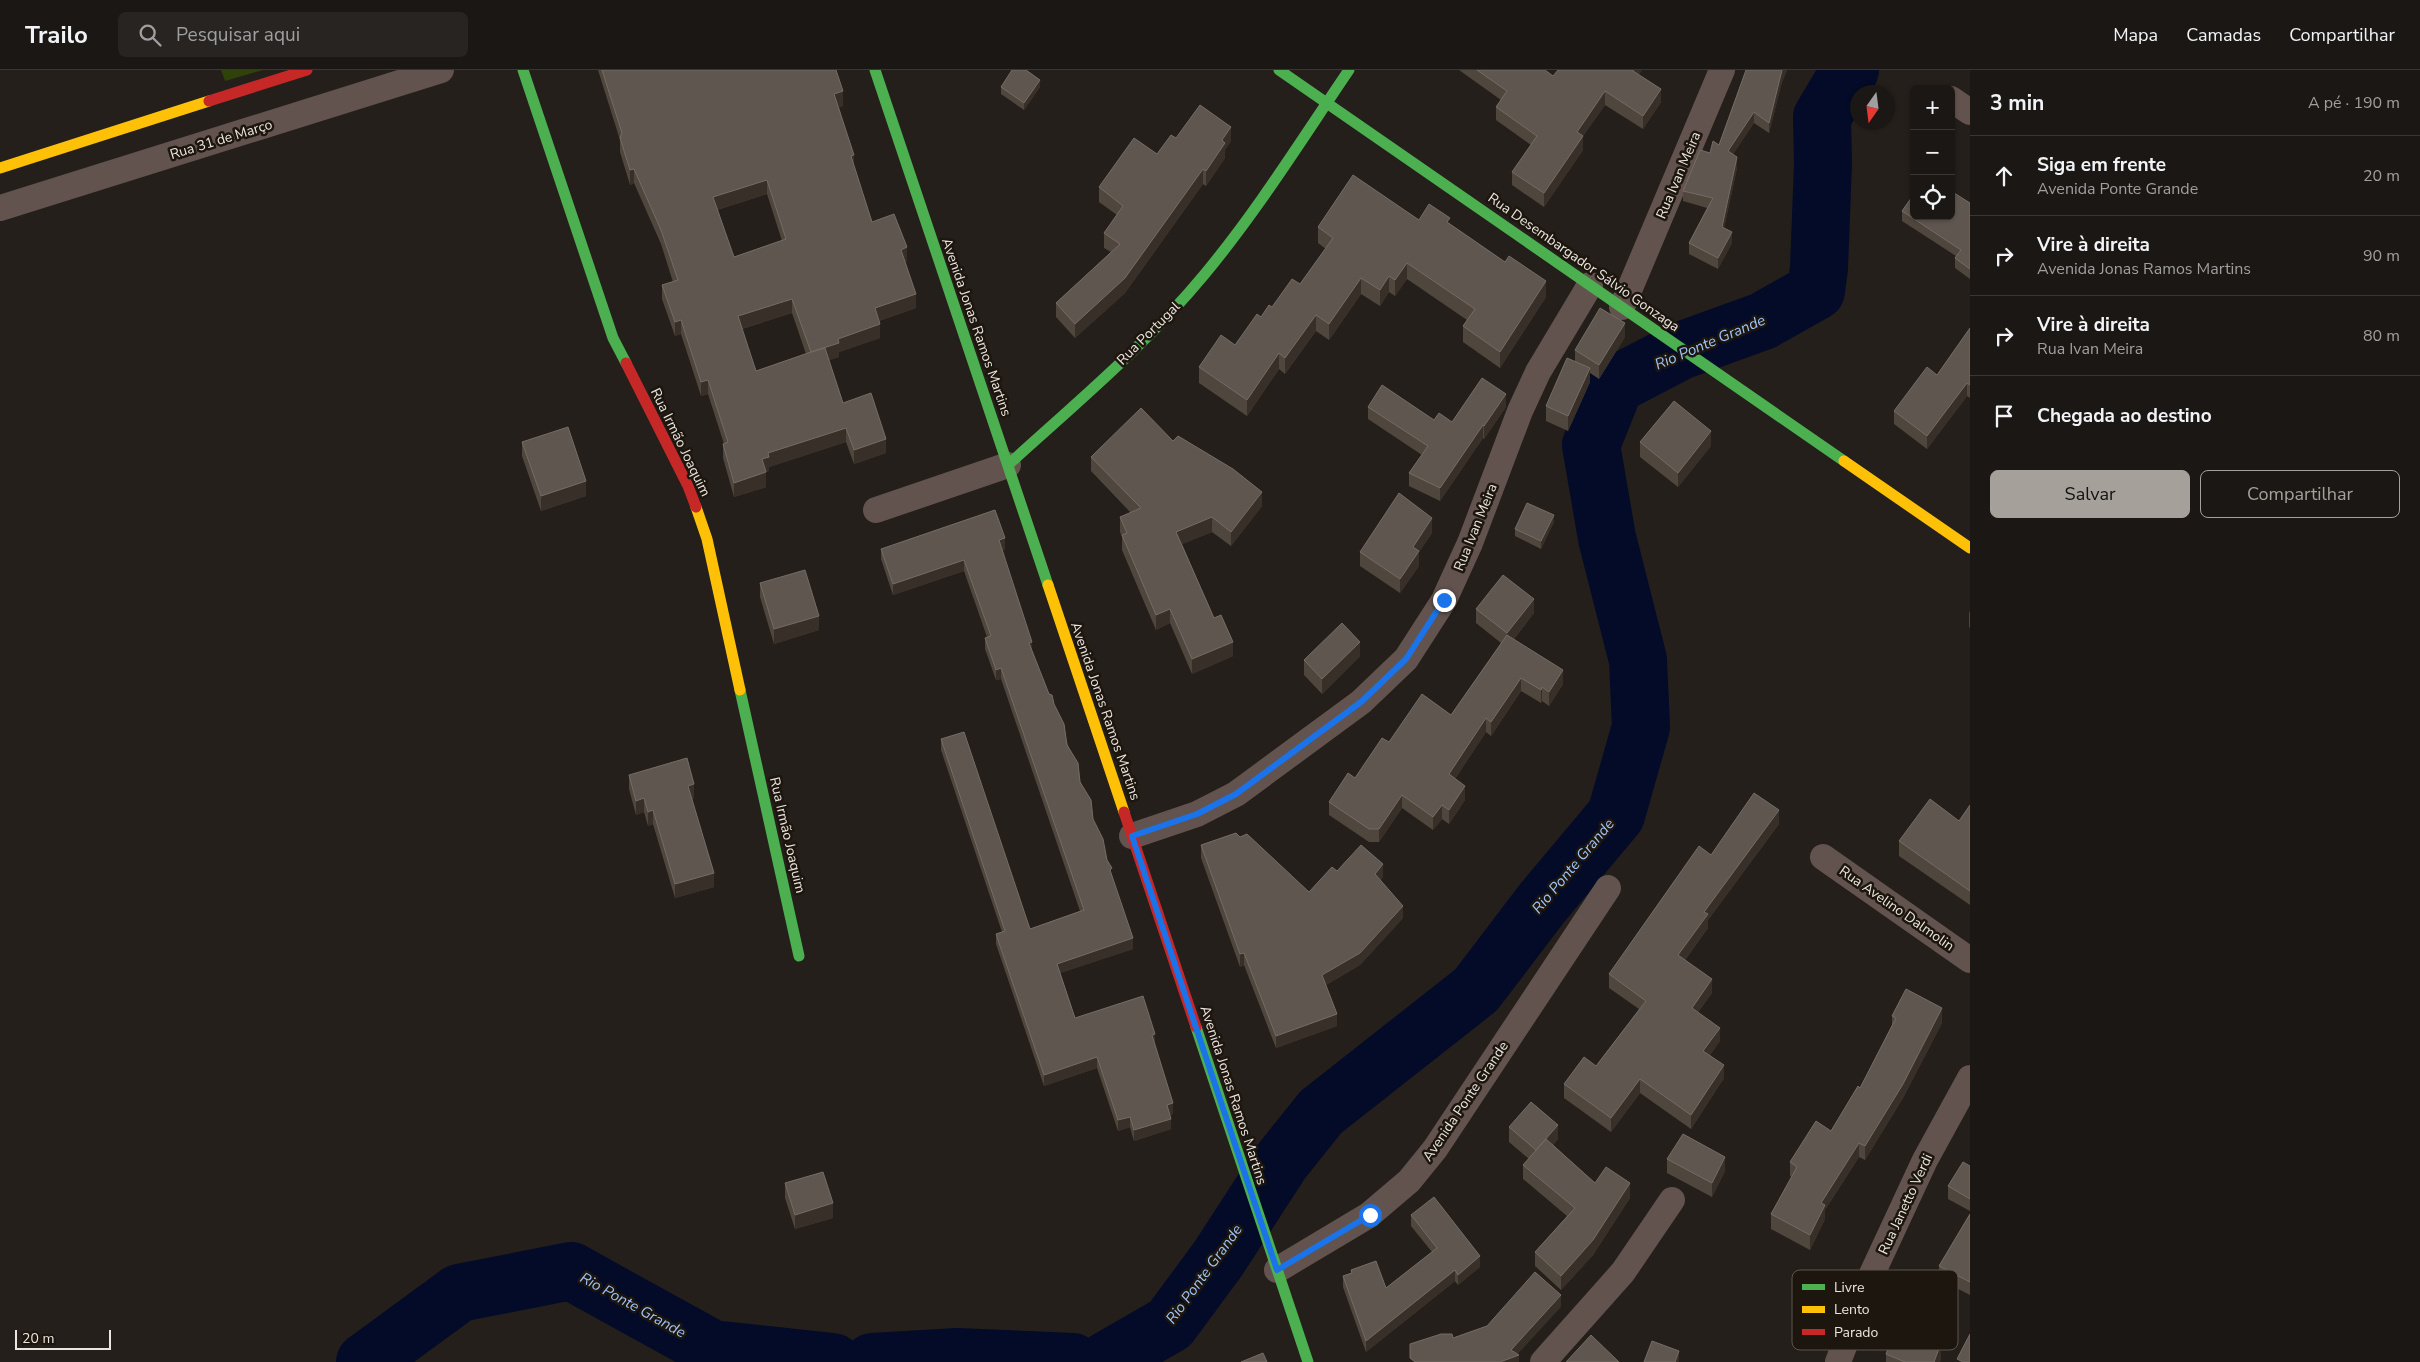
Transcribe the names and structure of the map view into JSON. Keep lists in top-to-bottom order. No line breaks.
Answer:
{"streets":{"street":["Rua 31 de Março","Rua Ivan Meira","Rua Desembargador Sálvio Gonzaga","Avenida Jonas Ramos Martins","Rua Portugal","Rua Irmão Joaquim","Rua Avelino Dalmolin","Avenida Ponte Grande","Rua Janetto Verdi"]},"crossings":[["Rua Ivan Meira","Rua Desembargador Sálvio Gonzaga"],["Rua Ivan Meira","Avenida Jonas Ramos Martins"],["Rua Desembargador Sálvio Gonzaga","Rua Portugal"],["Avenida Jonas Ramos Martins","Rua Portugal"],["Avenida Jonas Ramos Martins","Avenida Ponte Grande"]],"water":["Rio Ponte Grande"],"legend":["Livre","Lento","Parado"],"scale_bar":"20 m","north":"bottom","page":{"header":"Trailo","search":"Pesquisar aqui","nav":["Mapa","Camadas","Compartilhar"],"heading":["3 min","A pé · 190 m"],"map_buttons":["+","−"],"list":[["Siga em frente","Avenida Ponte Grande","20 m"],["Vire à direita","Avenida Jonas Ramos Martins","90 m"],["Vire à direita","Rua Ivan Meira","80 m"],"Chegada ao destino"],"buttons":["Salvar","Compartilhar"],"scale":"20 m"}}
